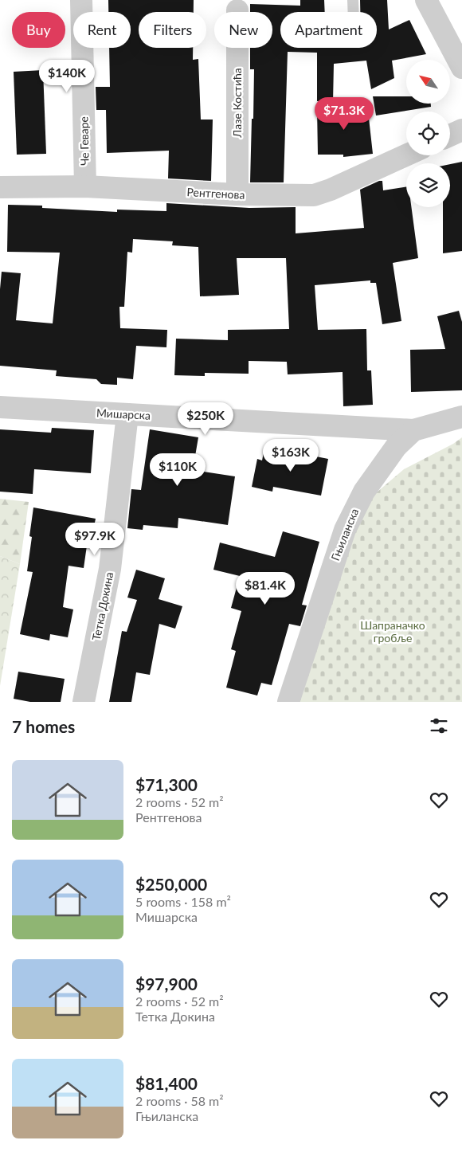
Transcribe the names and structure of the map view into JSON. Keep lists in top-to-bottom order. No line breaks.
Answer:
{"streets":{"street":["Лазе Костића","Че Геваре","Рентгенова","Мишарска","Гњиланска","Тетка Докина"]},"crossings":[["Лазе Костића","Рентгенова"],["Че Геваре","Рентгенова"],["Мишарска","Гњиланска"],["Мишарска","Тетка Докина"]],"parks":["Шапраначко гробље"],"north":"top left","page":{"chip":["Buy","Rent","Filters","New","Apartment"],"price":["$140K","$71.3K","$250K","$163K","$110K","$97.9K","$81.4K"],"heading":"7 homes","list":[{"name":"$71,300","note":"2 rooms · 52 m² · Рентгенова"},{"name":"$250,000","note":"5 rooms · 158 m² · Мишарска"},{"name":"$97,900","note":"2 rooms · 52 m² · Тетка Докина"},{"name":"$81,400","note":"2 rooms · 58 m² · Гњиланска"}]}}
